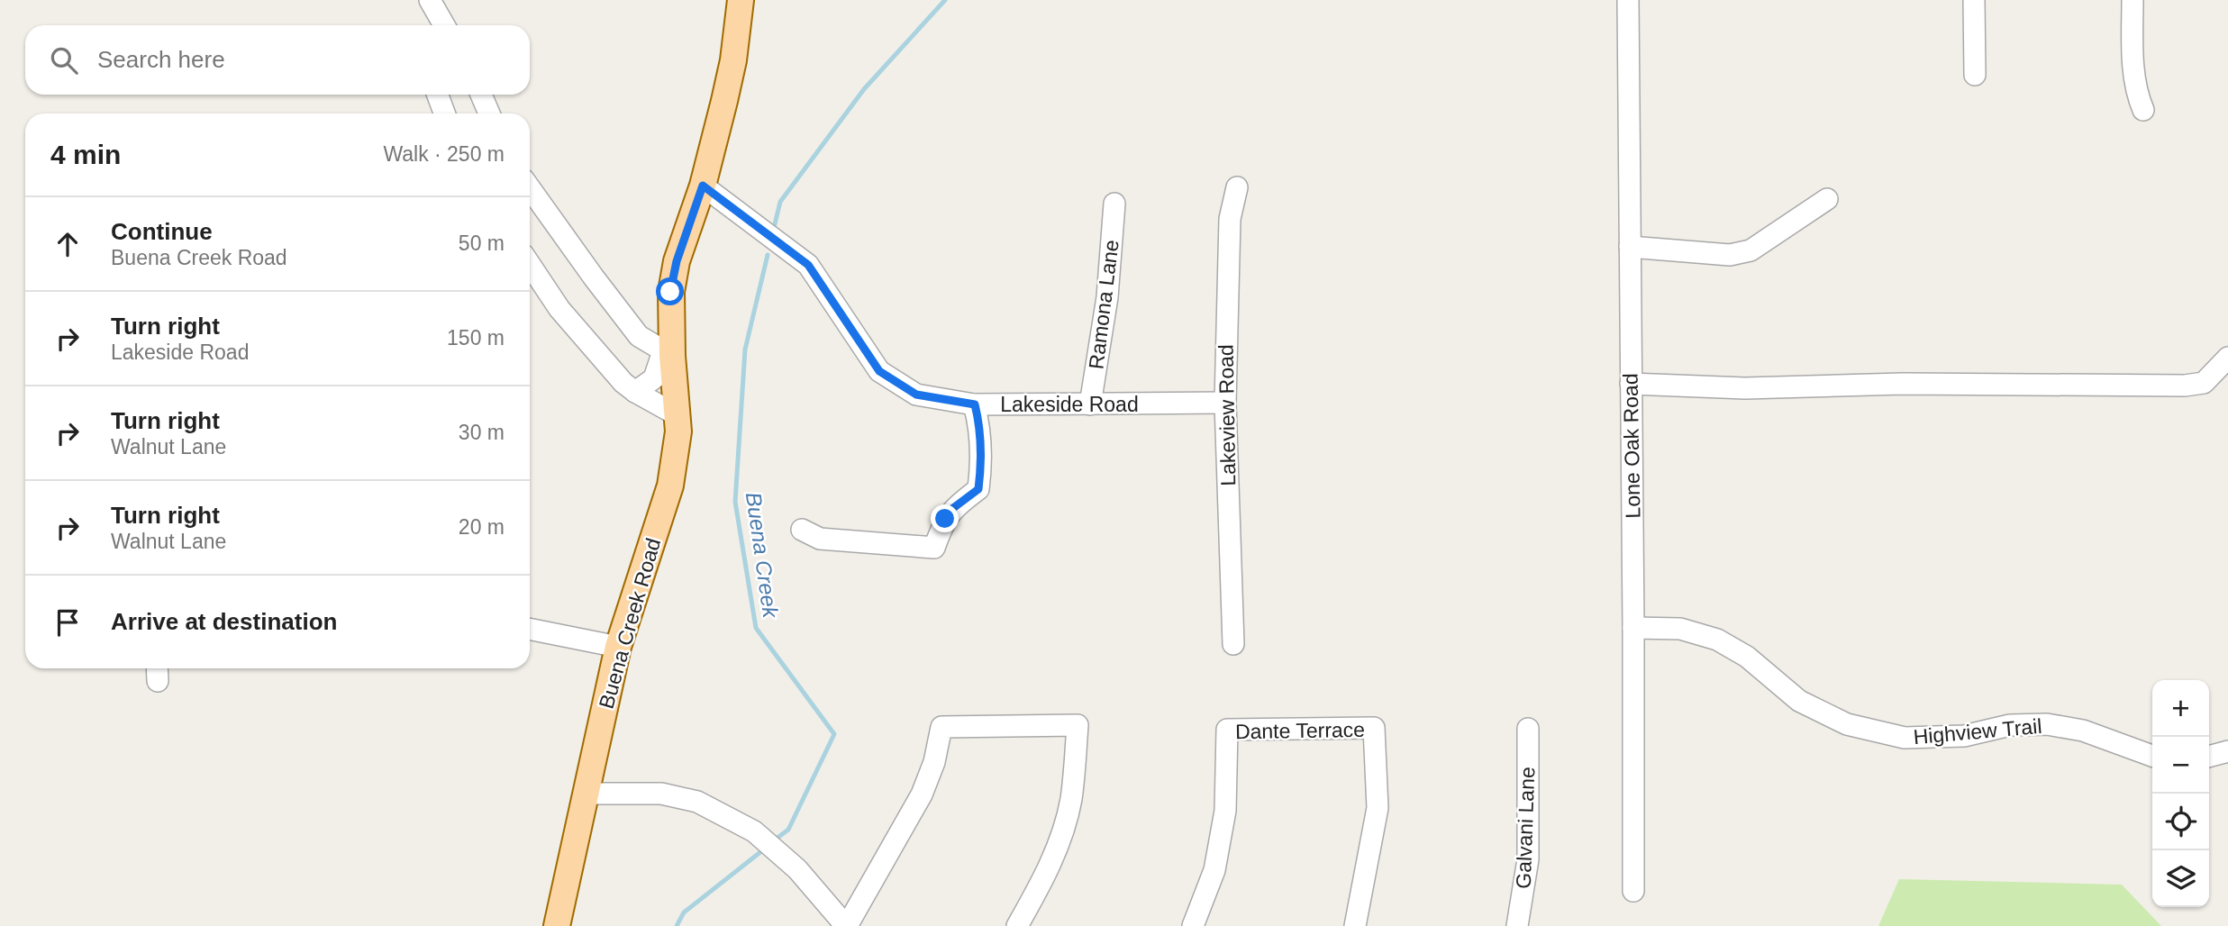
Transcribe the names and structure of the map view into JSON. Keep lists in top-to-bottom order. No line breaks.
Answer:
{"streets":{"main road":["Buena Creek Road"],"street":["Ramona Lane","Lakeside Road","Lakeview Road","Lone Oak Road","Dante Terrace","Highview Trail","Galvani Lane"]},"crossings":[["Ramona Lane","Lakeside Road"],["Lakeside Road","Lakeview Road"],["Lakeside Road","Buena Creek Road"],["Lone Oak Road","Highview Trail"]],"water":["Buena Creek"],"page":{"search":"Search here","heading":["4 min","Walk · 250 m"],"list":[["Continue","Buena Creek Road","50 m"],["Turn right","Lakeside Road","150 m"],["Turn right","Walnut Lane","30 m"],["Turn right","Walnut Lane","20 m"],"Arrive at destination"],"map_buttons":["+","−"]}}
